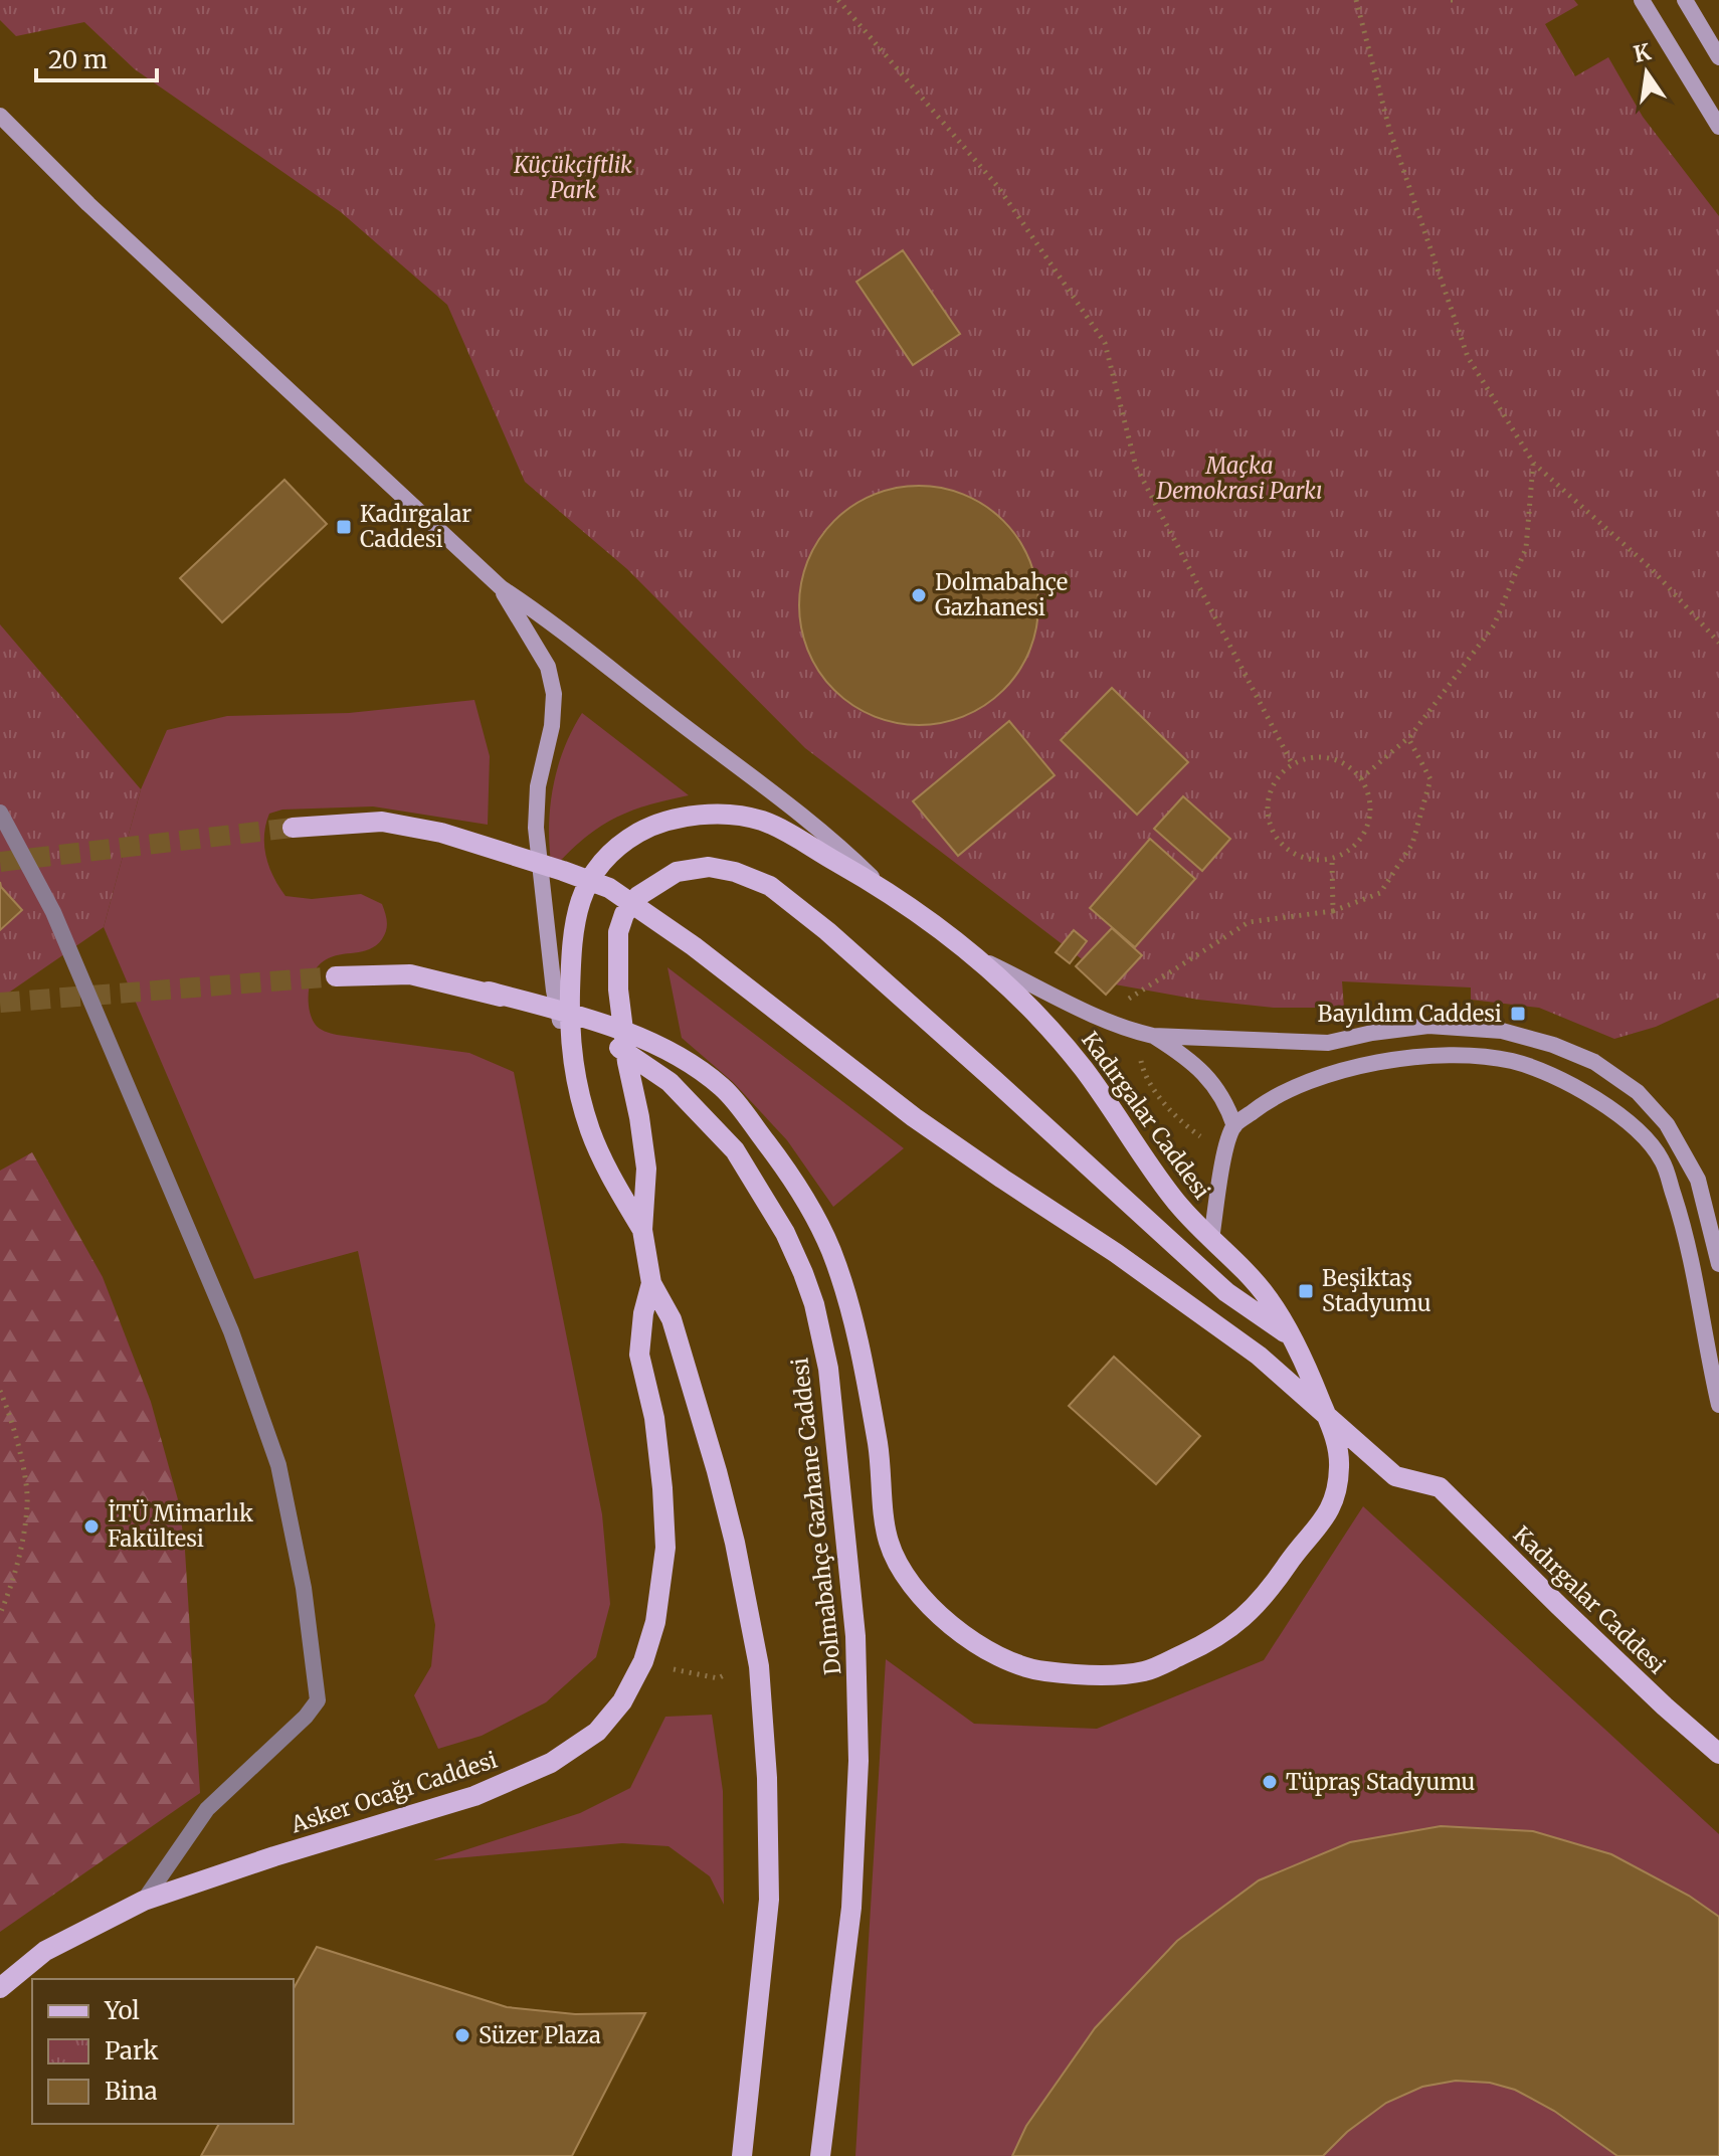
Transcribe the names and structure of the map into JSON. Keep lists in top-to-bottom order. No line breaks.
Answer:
{"streets":{"main road":["Kadırgalar Caddesi","Dolmabahçe Gazhane Caddesi","Asker Ocağı Caddesi"]},"parks":["Küçükçiftlik Park","Maçka Demokrasi Parkı"],"places":{"transit":["Kadırgalar Caddesi","Bayıldım Caddesi","Beşiktaş Stadyumu"],"other":["Dolmabahçe Gazhanesi","İTÜ Mimarlık Fakültesi","Tüpraş Stadyumu","Süzer Plaza"]},"legend":["Yol","Park","Bina"],"scale_bar":"20 m","north":"top"}
